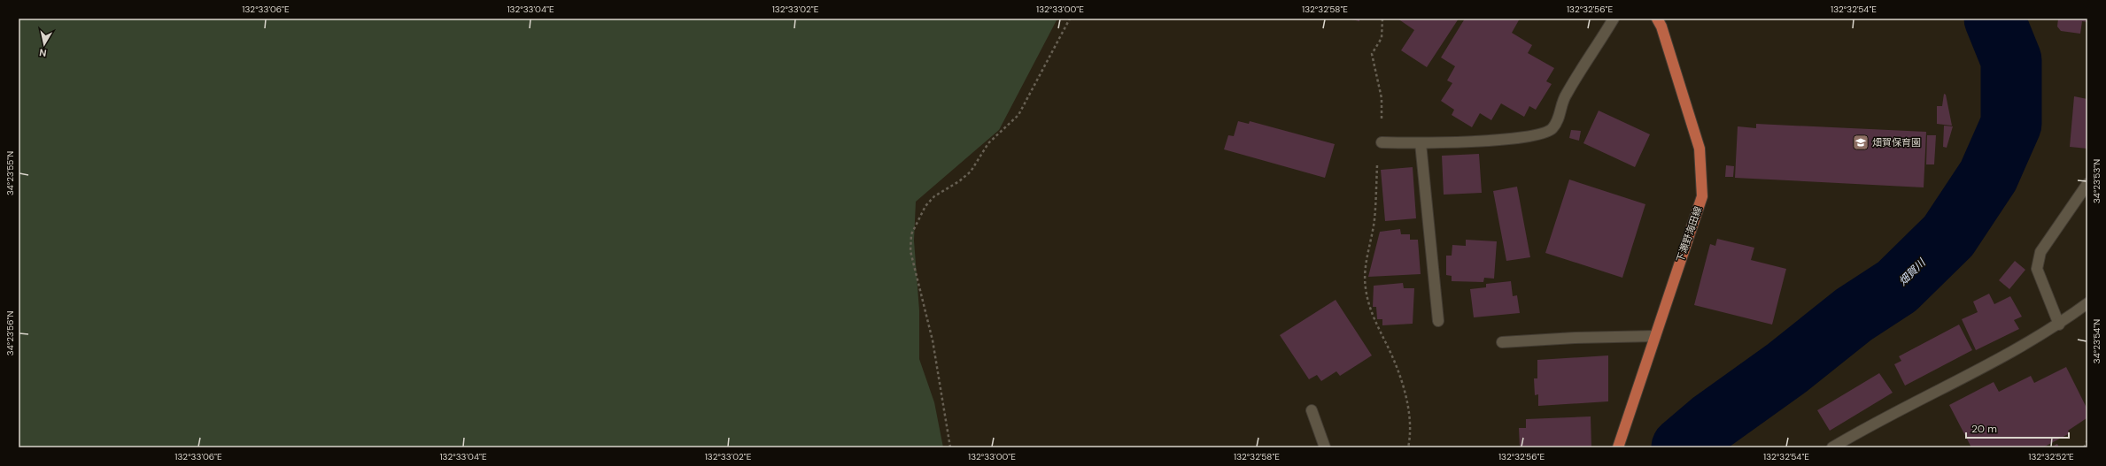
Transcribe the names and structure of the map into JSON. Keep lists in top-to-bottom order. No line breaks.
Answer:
{"streets":{"main road":["下瀬野海田線"]},"water":["畑賀川"],"places":{"school or university":["畑賀保育園"]},"scale_bar":"20 m","north":"bottom","coordinates":["132°33'06\"E","132°33'04\"E","132°33'02\"E","132°33'00\"E","132°32'58\"E","132°32'56\"E","132°32'54\"E","34°23'55\"N","34°23'53\"N","34°23'56\"N","34°23'54\"N","132°32'52\"E"]}
